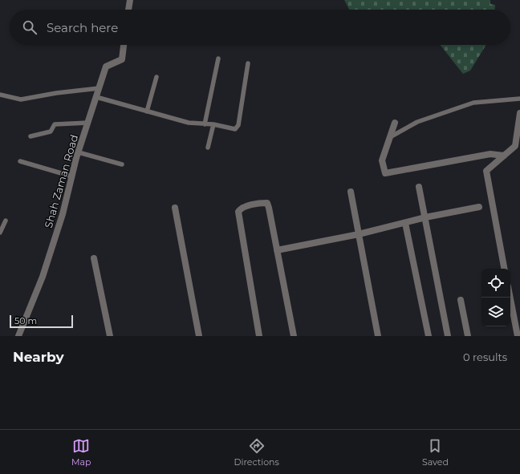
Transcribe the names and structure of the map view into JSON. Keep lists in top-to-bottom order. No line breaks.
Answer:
{"streets":{"street":["Shah Zaman Road"]},"scale_bar":"50 m","page":{"search":"Search here","scale":"50 m","heading":["Nearby","0 results"],"nav":["Map","Directions","Saved"]}}
